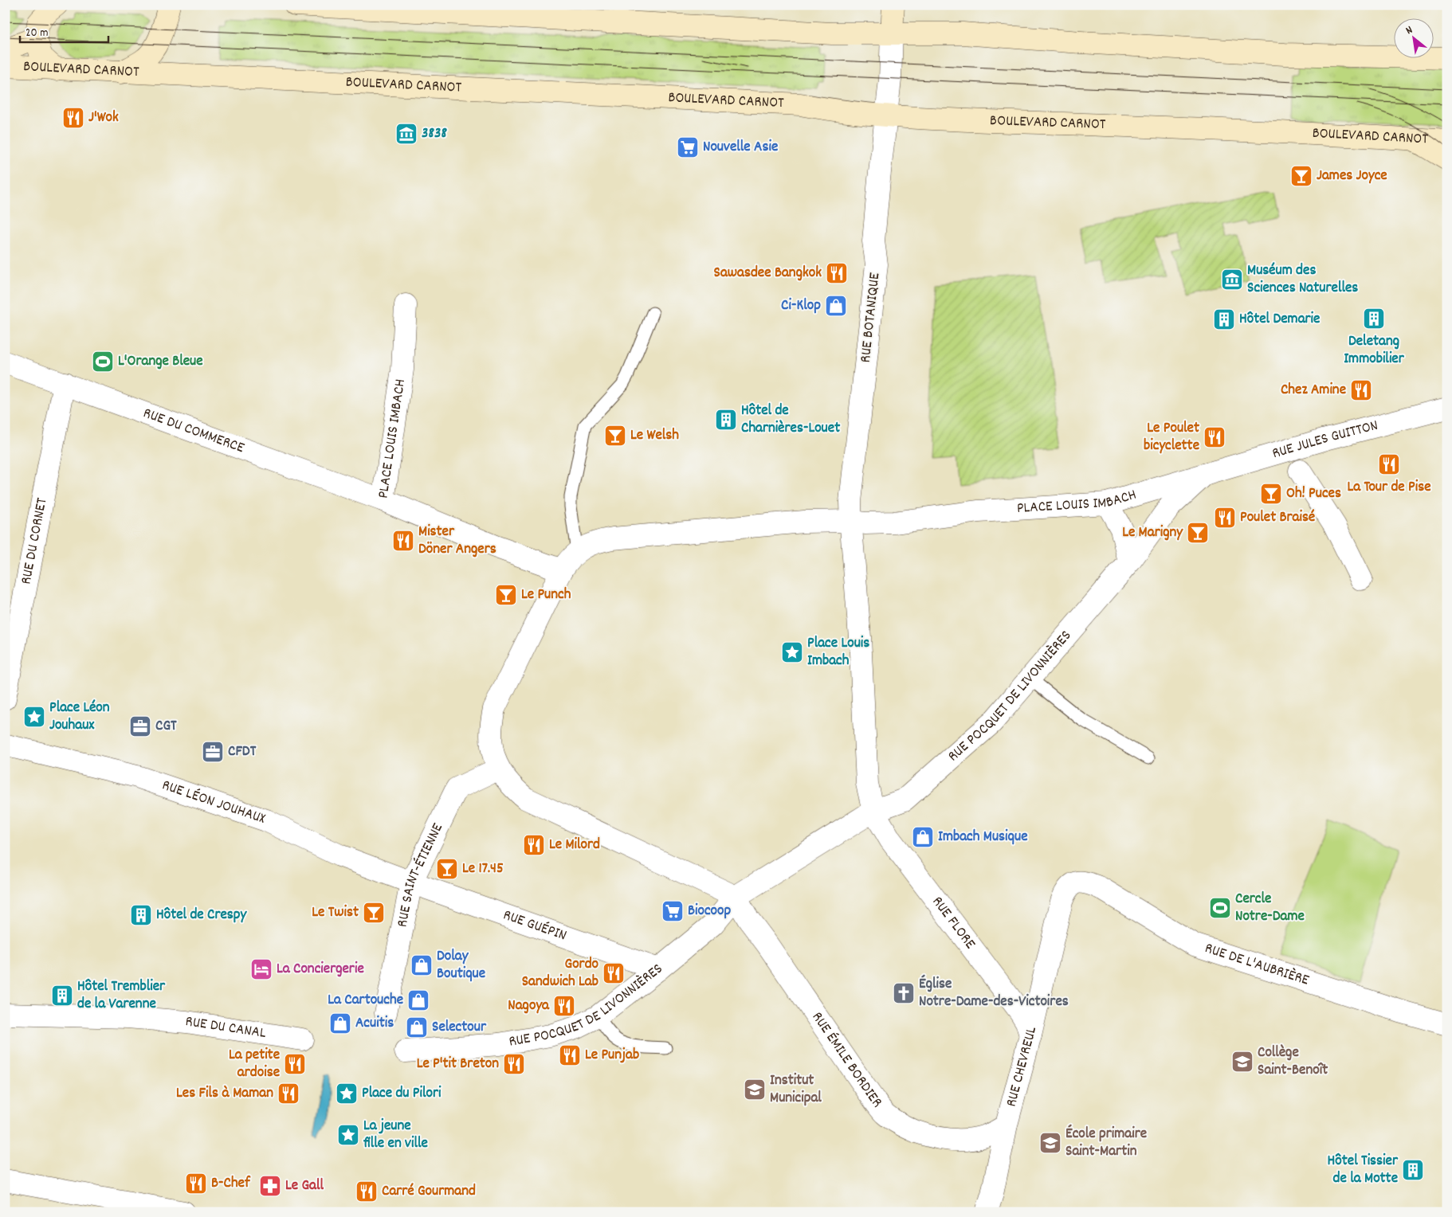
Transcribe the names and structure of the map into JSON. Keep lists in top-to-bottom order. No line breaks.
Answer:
{"streets":{"main road":["BOULEVARD CARNOT"],"street":["RUE BOTANIQUE","RUE DU COMMERCE","PLACE LOUIS IMBACH","RUE JULES GUITTON","RUE DU CORNET","RUE POCQUET DE LIVONNIÈRES","RUE LÉON JOUHAUX","RUE SAINT-ÉTIENNE","RUE FLORE","RUE GUÉPIN","RUE DE L'AUBRIÈRE","RUE DU CANAL","RUE ÉMILE BORDIER","RUE CHEVREUL"]},"crossings":[["BOULEVARD CARNOT","RUE BOTANIQUE"],["RUE BOTANIQUE","PLACE LOUIS IMBACH"],["RUE DU COMMERCE","PLACE LOUIS IMBACH"],["RUE DU COMMERCE","RUE DU CORNET"],["PLACE LOUIS IMBACH","RUE JULES GUITTON"],["PLACE LOUIS IMBACH","RUE POCQUET DE LIVONNIÈRES"],["PLACE LOUIS IMBACH","RUE SAINT-ÉTIENNE"],["PLACE LOUIS IMBACH","RUE ÉMILE BORDIER"],["RUE JULES GUITTON","RUE POCQUET DE LIVONNIÈRES"],["RUE POCQUET DE LIVONNIÈRES","RUE FLORE"],["RUE POCQUET DE LIVONNIÈRES","RUE GUÉPIN"],["RUE POCQUET DE LIVONNIÈRES","RUE ÉMILE BORDIER"],["RUE LÉON JOUHAUX","RUE SAINT-ÉTIENNE"],["RUE LÉON JOUHAUX","RUE GUÉPIN"],["RUE SAINT-ÉTIENNE","RUE GUÉPIN"],["RUE FLORE","RUE CHEVREUL"],["RUE DE L'AUBRIÈRE","RUE CHEVREUL"],["RUE ÉMILE BORDIER","RUE CHEVREUL"]],"places":{"restaurant":["J'Wok","Sawasdee Bangkok","Chez Amine","Le Poulet bicyclette","La Tour de Pise","Poulet Braisé","Mister Döner Angers","Le Milord","Gordo Sandwich Lab","Nagoya","Le Punjab","La petite ardoise","Le P'tit Breton","Les Fils à Maman","B-Chef","Carré Gourmand"],"museum":["3838","Muséum des Sciences Naturelles"],"supermarket":["Nouvelle Asie","Biocoop"],"bar":["James Joyce","Le Welsh","Oh! Puces","Le Marigny","Le Punch","Le 17.45","Le Twist"],"shop":["Ci-Klop","Imbach Musique","Dolay Boutique","La Cartouche","Acuitis","Selectour"],"building":["Deletang Immobilier","Hôtel Demarie","Hôtel de Charnières-Louet","Hôtel de Crespy","Hôtel Tremblier de la Varenne","Hôtel Tissier de la Motte"],"sports":["L'Orange Bleue","Cercle Notre-Dame"],"place":["Place Louis Imbach","Place Léon Jouhaux","Place du Pilori","La jeune fille en ville"],"office":["CGT","CFDT"],"hotel":["La Conciergerie"],"church":["Église Notre-Dame-des-Victoires"],"school or university":["Collège Saint-Benoît","Institut Municipal","École primaire Saint-Martin"],"pharmacy":["Le Gall"]},"scale_bar":"20 m","north":"top left"}
